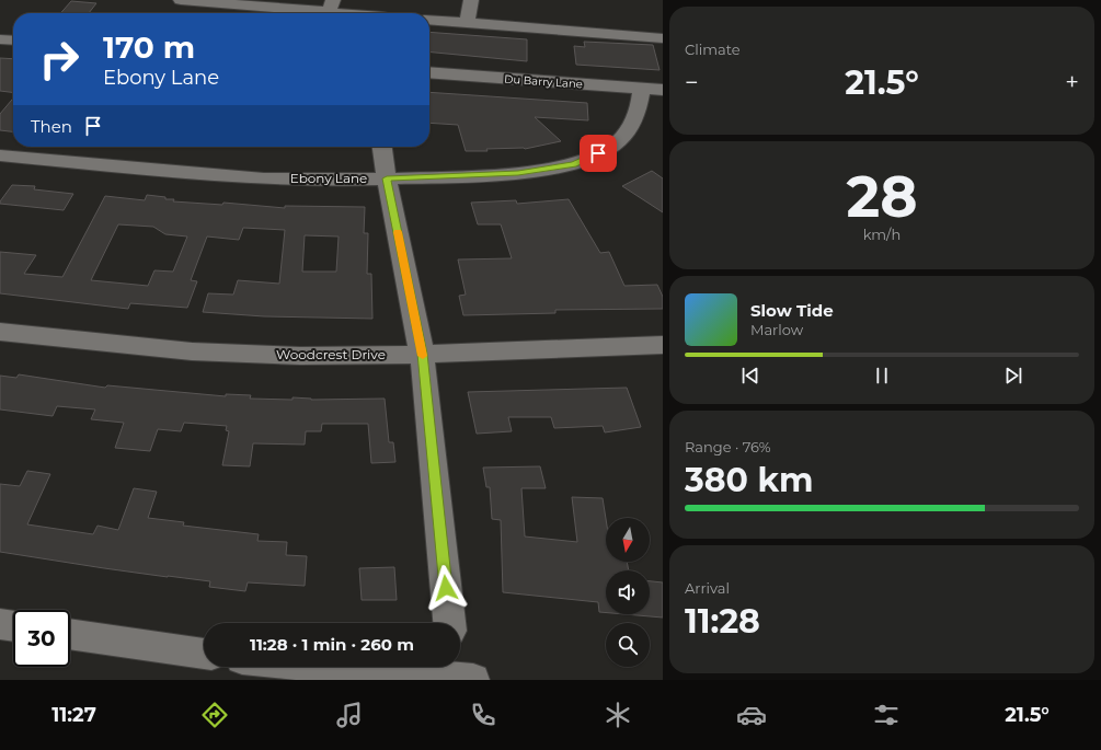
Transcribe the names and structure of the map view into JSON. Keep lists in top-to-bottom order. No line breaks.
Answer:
{"streets":{"street":["Du Barry Lane","Ebony Lane","Woodcrest Drive"]},"crossings":[["Du Barry Lane","Ebony Lane"]],"north":"bottom","page":{"tile":["Climate",["28","km/h"],["Range · 76%","380 km"],["Arrival","11:28"]],"turn":["170 m","Ebony Lane"],"heat":["−","21.5°","+"],"then":"Then","song":["Slow Tide","Marlow"],"limit":"30","trip":"11:28 · 1 min · 260 m","tabs":["11:27","21.5°"]}}
